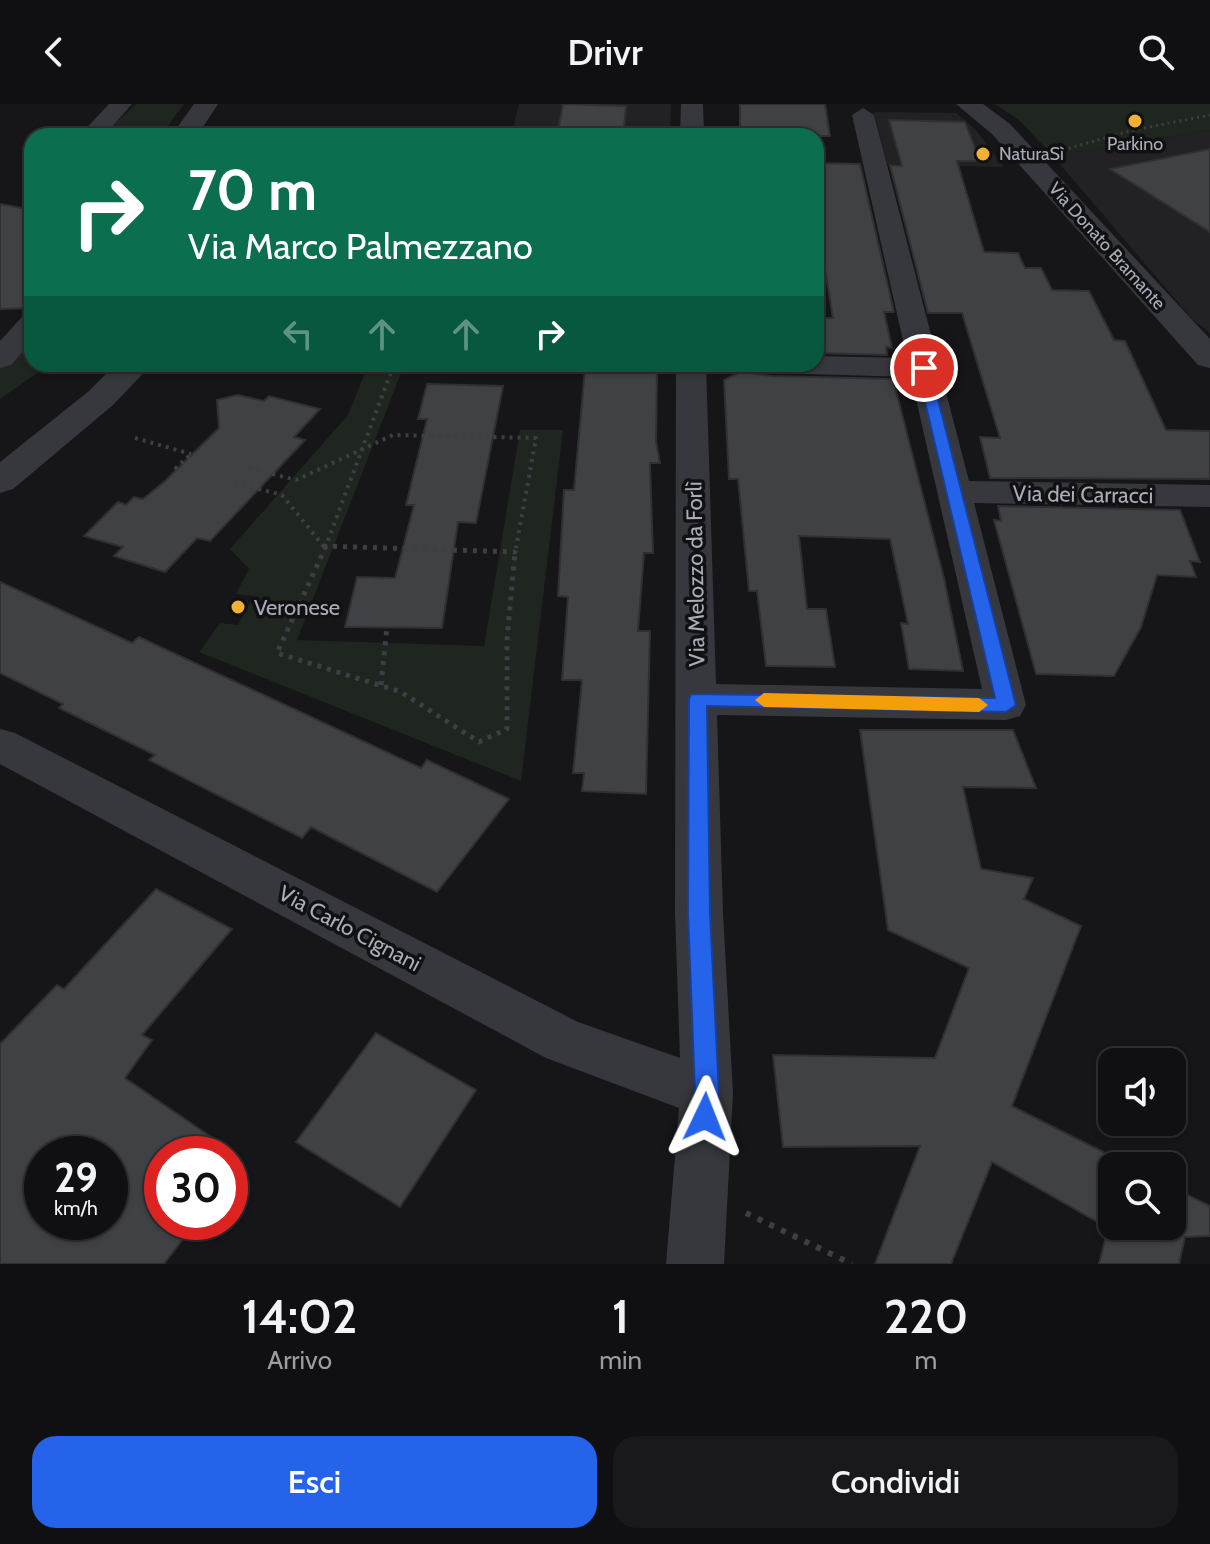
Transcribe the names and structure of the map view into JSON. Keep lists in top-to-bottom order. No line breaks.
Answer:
{"streets":{"street":["Via Donato Bramante","Via dei Carracci","Via Melozzo da Forlì","Via Carlo Cignani"]},"crossings":[["Via Melozzo da Forlì","Via Carlo Cignani"]],"places":["Parkino","NaturaSì","Veronese"],"page":{"header":"Drivr","turn":["70 m","Via Marco Palmezzano"],"speed":"29 km/h","limit":"30","eta":["14:02","Arrivo","1","min","220","m"],"buttons":["Esci","Condividi"]}}
